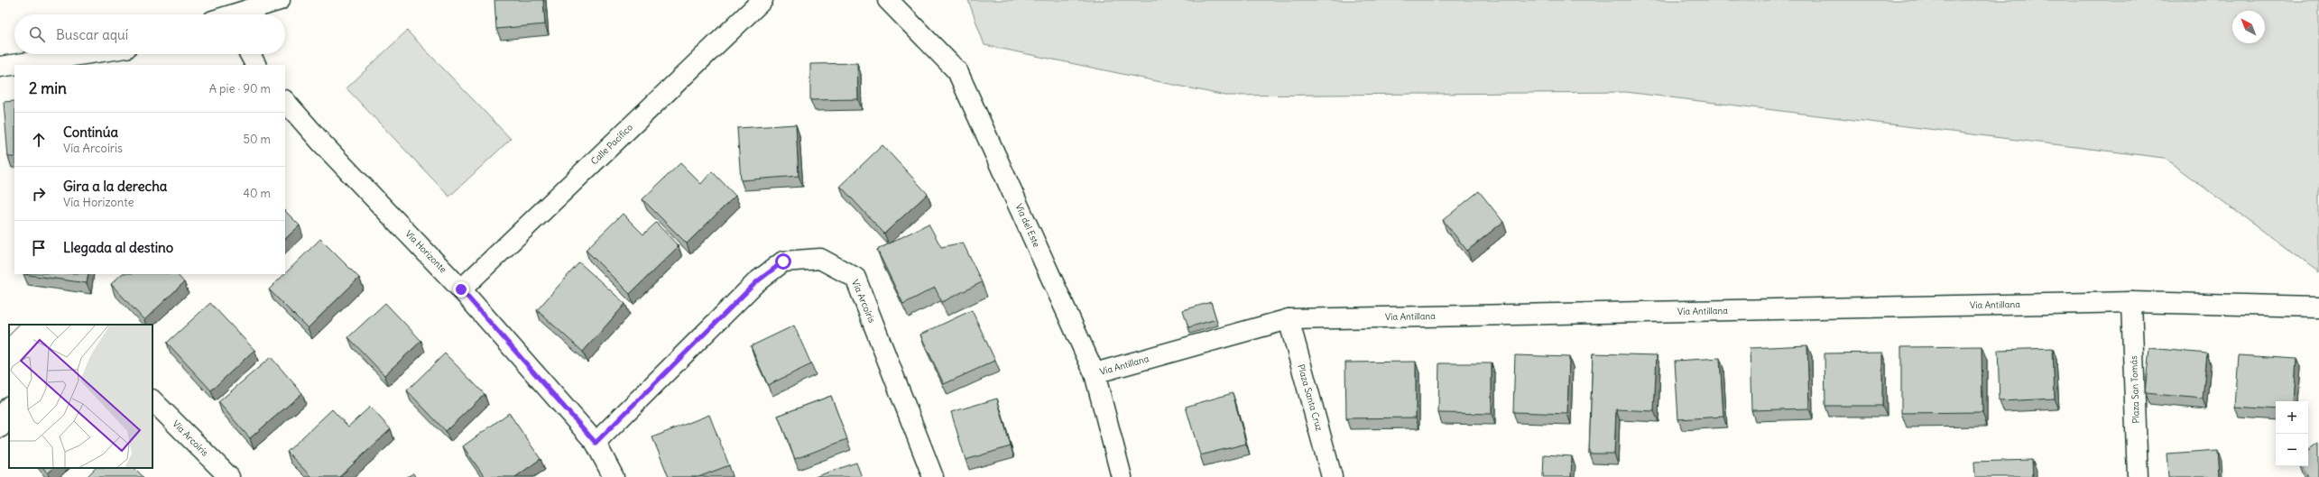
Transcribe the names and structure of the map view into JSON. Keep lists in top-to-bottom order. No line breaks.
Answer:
{"streets":{"street":["Calle Pacífico","Vía del Este","Vía Horizonte","Vía Arcoíris","Vía Antillana","Plaza San Tomás","Plaza Santa Cruz"]},"crossings":[["Calle Pacífico","Vía Horizonte"],["Vía del Este","Vía Antillana"],["Vía Horizonte","Vía Arcoíris"],["Vía Antillana","Plaza San Tomás"],["Vía Antillana","Plaza Santa Cruz"]],"north":"top left","page":{"search":"Buscar aquí","heading":["2 min","A pie · 90 m"],"list":[["Continúa","Vía Arcoíris","50 m"],["Gira a la derecha","Vía Horizonte","40 m"],"Llegada al destino"],"map_buttons":["+","−"]}}
